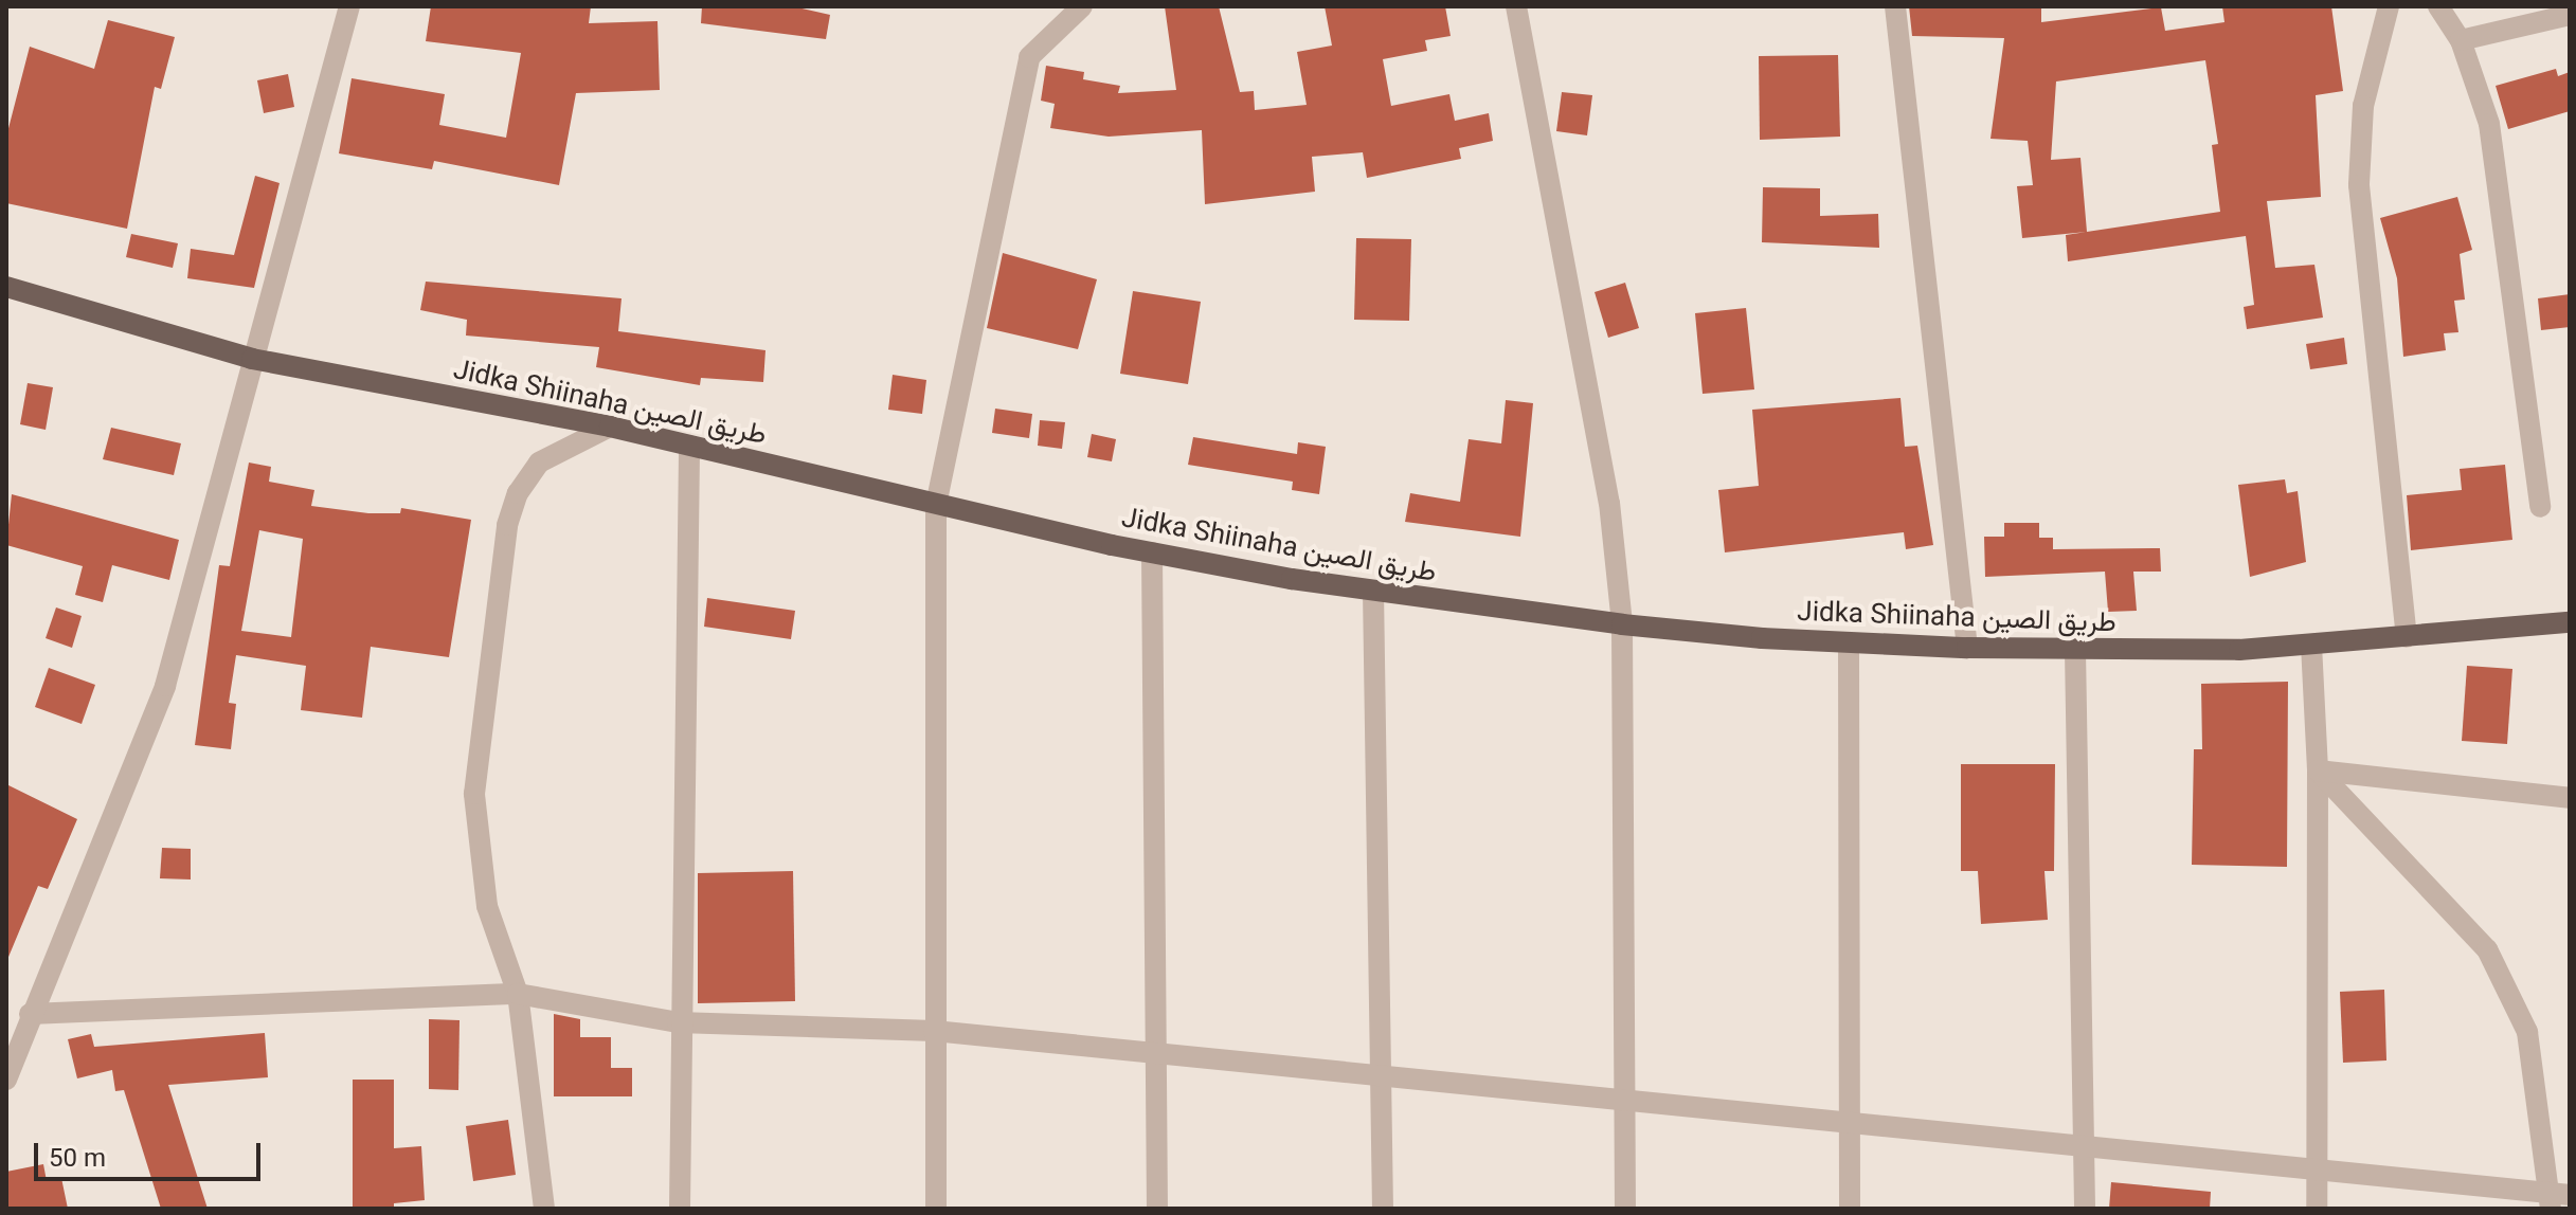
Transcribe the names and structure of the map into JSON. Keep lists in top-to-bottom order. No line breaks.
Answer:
{"streets":{"main road":["Jidka Shiinaha طريق الصين"]},"scale_bar":"50 m"}
